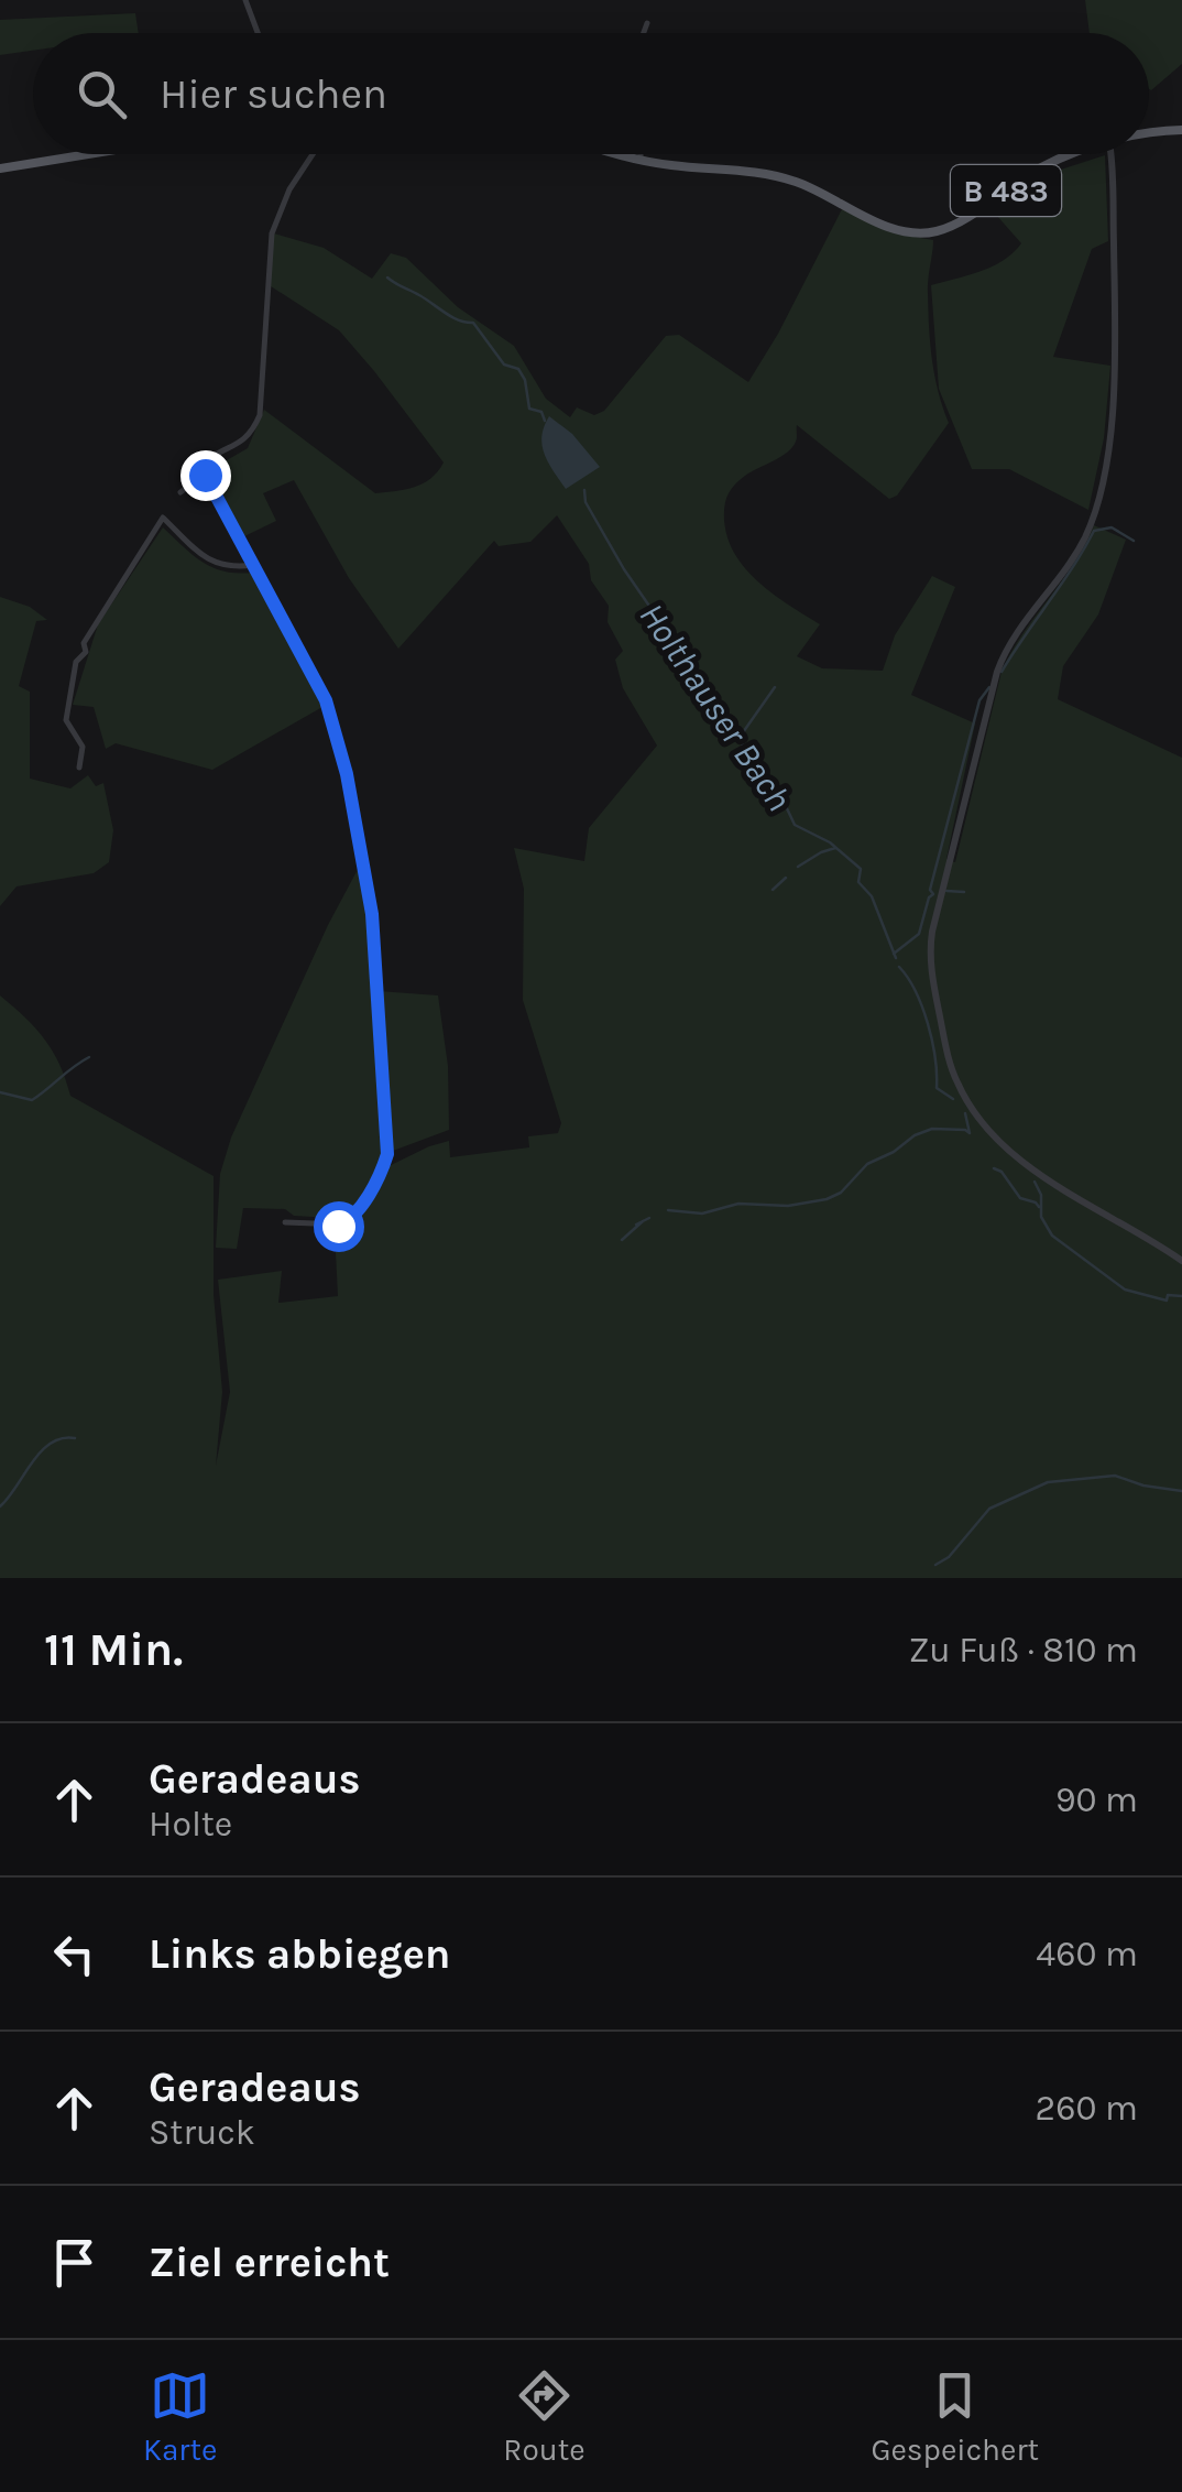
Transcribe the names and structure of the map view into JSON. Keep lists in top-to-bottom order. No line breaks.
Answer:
{"streets":{"main road":["B 483"]},"water":["Holthauser Bach"],"page":{"search":"Hier suchen","heading":["11 Min.","Zu Fuß · 810 m"],"list":[["Geradeaus","Holte","90 m"],["Links abbiegen","460 m"],["Geradeaus","Struck","260 m"],"Ziel erreicht"],"nav":["Karte","Route","Gespeichert"]}}
